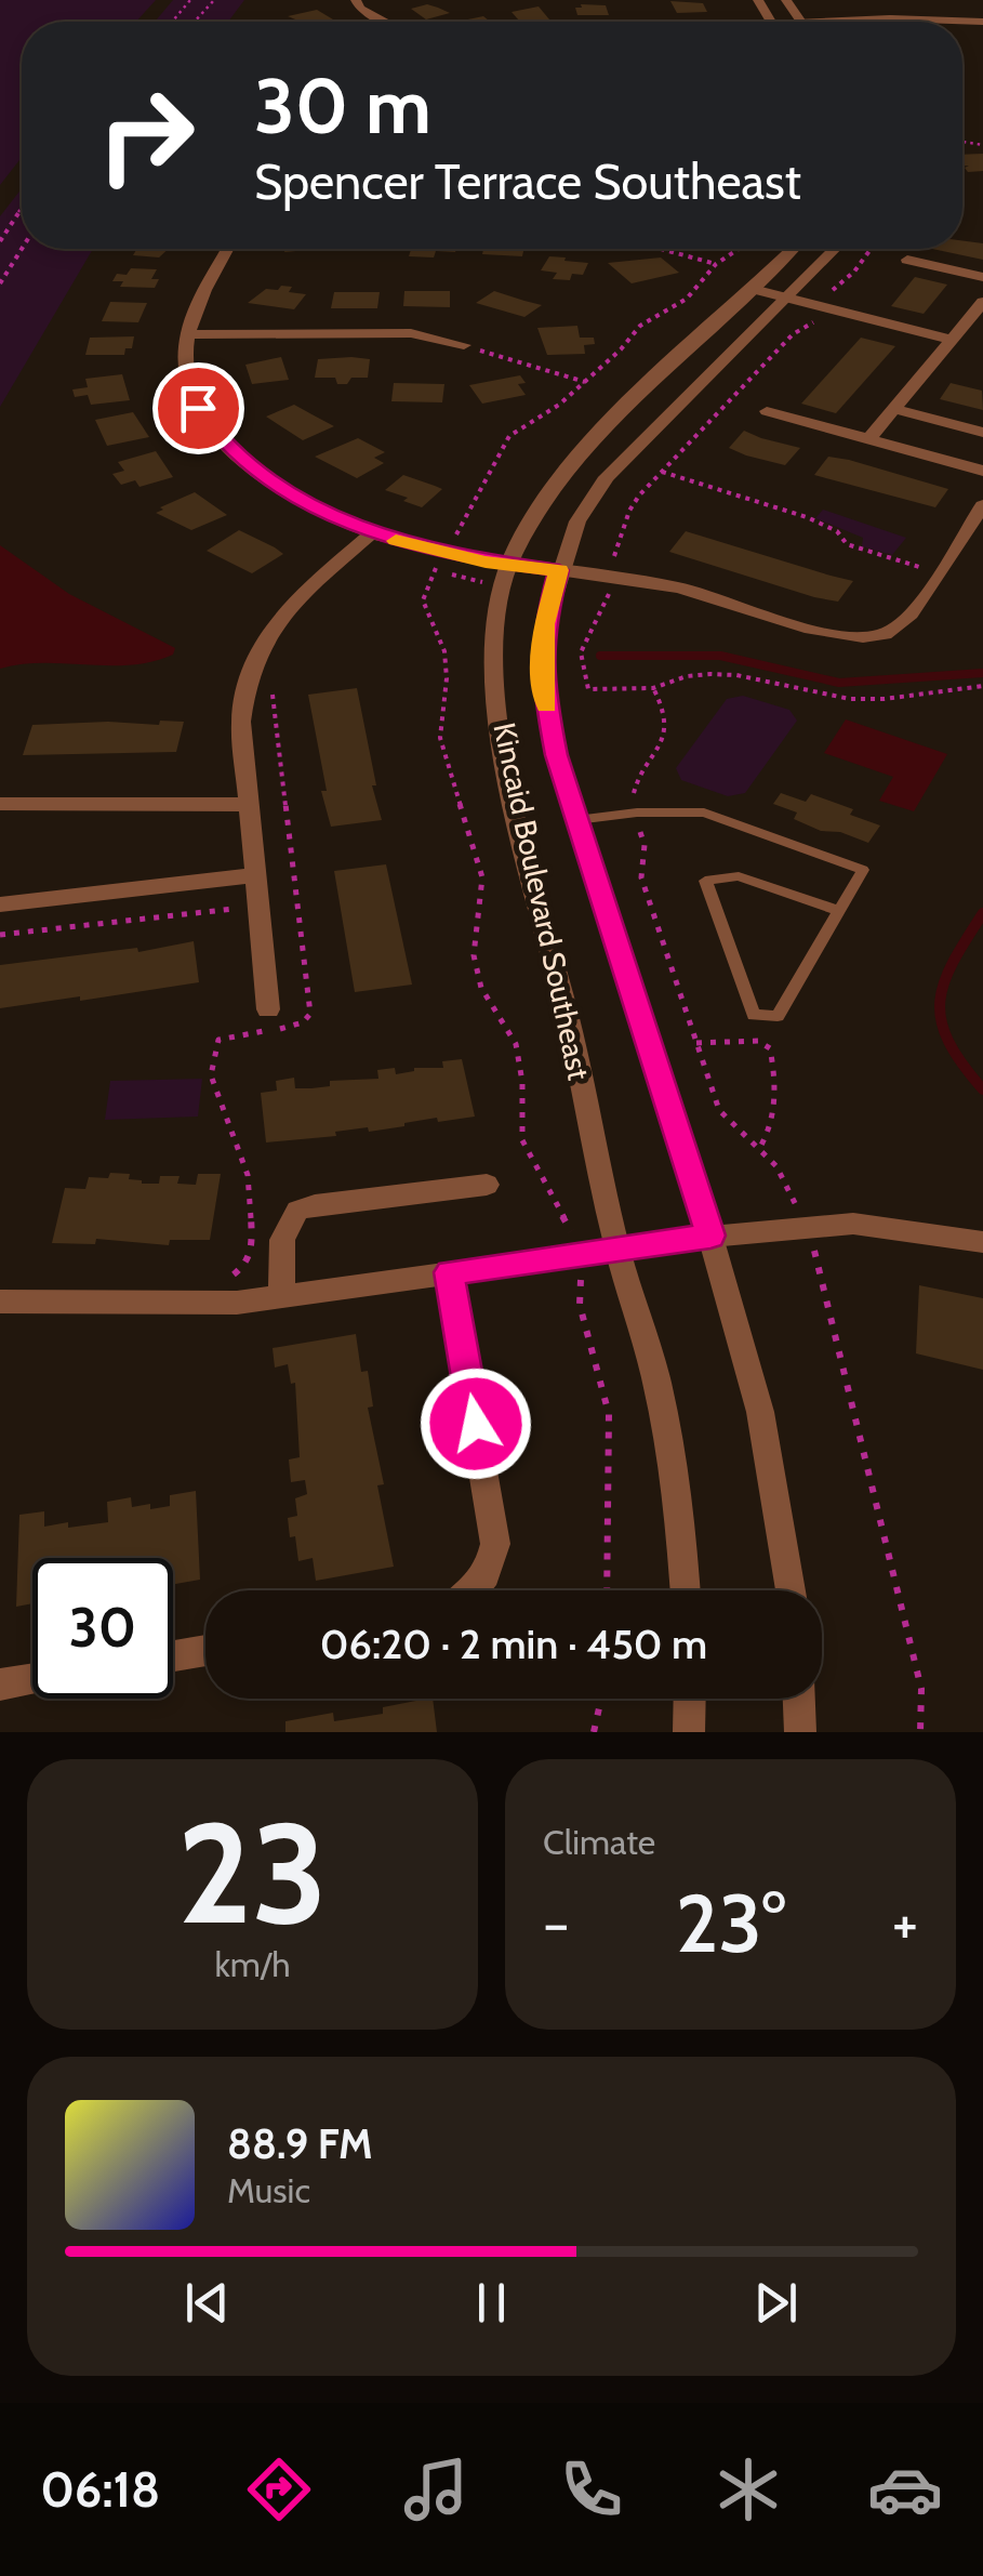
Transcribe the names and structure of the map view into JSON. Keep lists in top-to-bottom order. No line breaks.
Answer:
{"streets":{"street":["Kincaid Boulevard Southeast"]},"page":{"turn":["30 m","Spencer Terrace Southeast"],"limit":"30","trip":"06:20 · 2 min · 450 m","tile":[["23","km/h"],"Climate"],"heat":["−","23°","+"],"song":["88.9 FM","Music"],"tabs":"06:18"}}
